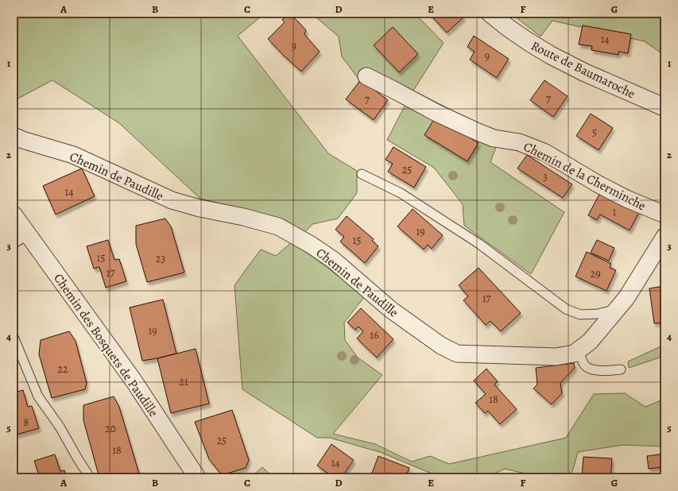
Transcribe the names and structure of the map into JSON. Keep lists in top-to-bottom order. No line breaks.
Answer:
{"streets":{"street":["Route de Baumaroche","Chemin de Paudille","Chemin de la Cherminche","Chemin des Bosquets de Paudille"]},"house_numbers":["14","9","9","7","7","5","25","3","14","1","19","15","15","23","17","29","17","19","16","22","21","18","8","20","25","18","14"],"grid":{"columns":["A","B","C","D","E","F","G"],"rows":["1","2","3","4","5"]}}
